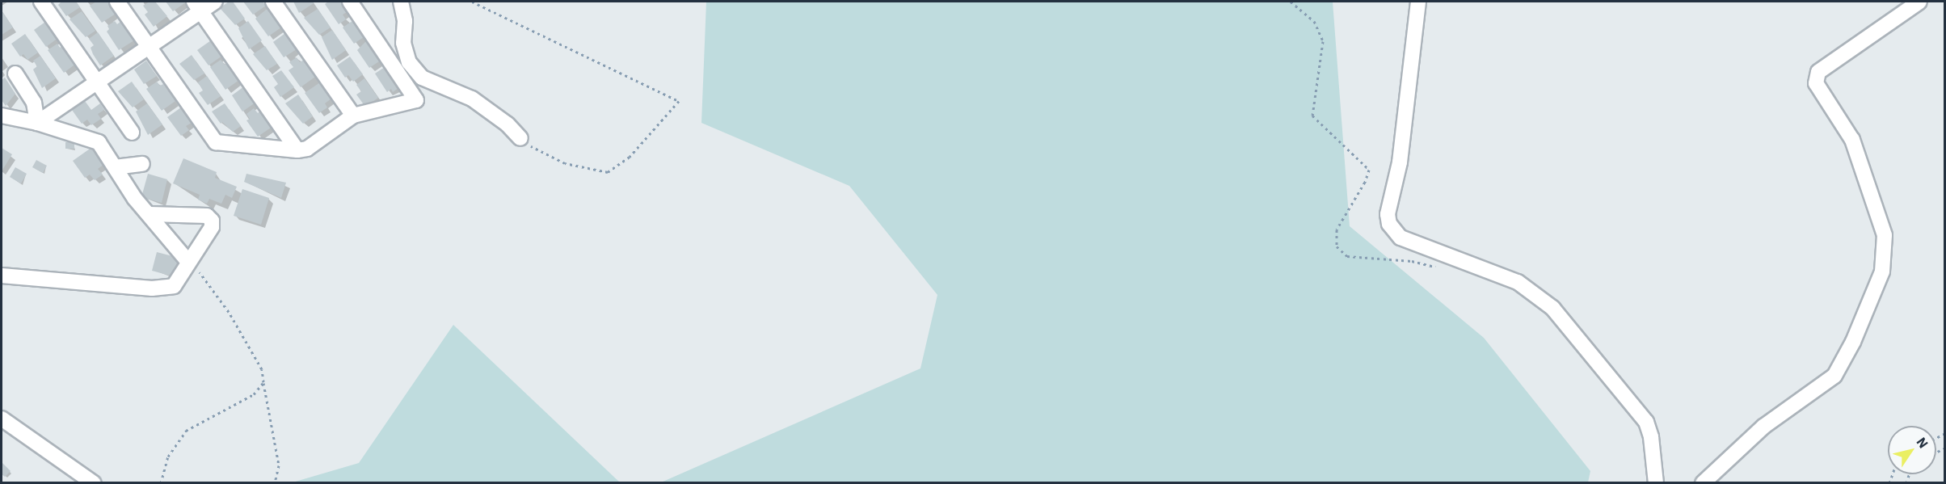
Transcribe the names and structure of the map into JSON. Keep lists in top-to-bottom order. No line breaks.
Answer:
{"north":"top right"}
